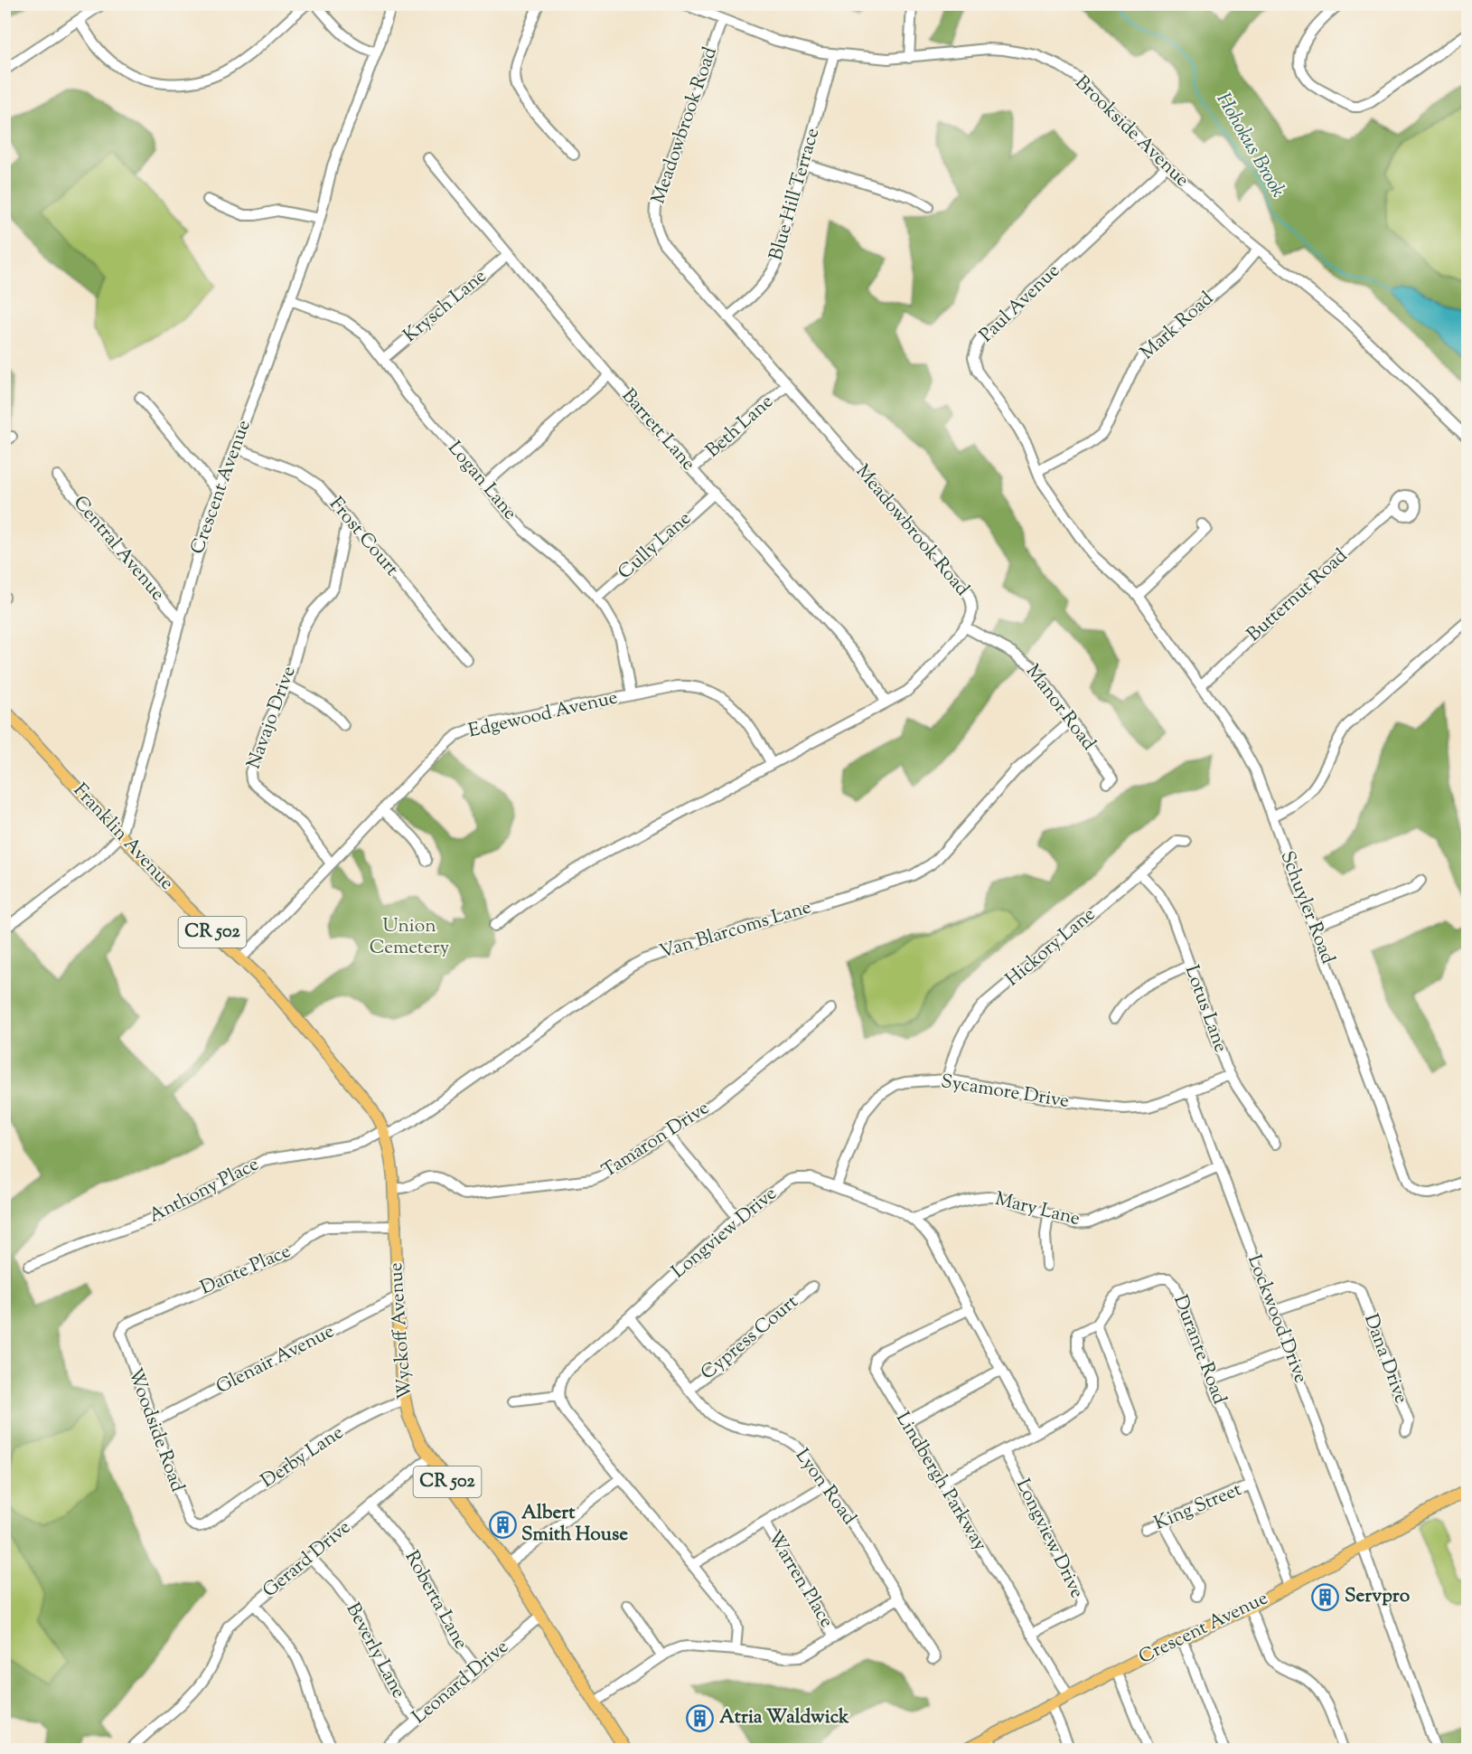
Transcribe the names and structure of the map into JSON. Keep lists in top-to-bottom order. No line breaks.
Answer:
{"streets":{"main road":["Crescent Avenue","Franklin Avenue","CR 502","Wyckoff Avenue"],"street":["Meadowbrook Road","Brookside Avenue","Blue Hill Terrace","Paul Avenue","Krysch Lane","Mark Road","Beth Lane","Barrett Lane","Logan Lane","Frost Court","Cully Lane","Central Avenue","Butternut Road","Manor Road","Edgewood Avenue","Navajo Drive","Schuyler Road","Van Blarcoms Lane","Hickory Lane","Lotus Lane","Sycamore Drive","Tamaron Drive","Anthony Place","Mary Lane","Longview Drive","Dante Place","Lockwood Drive","Cypress Court","Durante Road","Dana Drive","Glenair Avenue","Woodside Road","Derby Lane","Lindbergh Parkway","Lyon Road","King Street","Gerard Drive","Warren Place","Roberta Lane","Beverly Lane","Leonard Drive"]},"crossings":[["Meadowbrook Road","Brookside Avenue"],["Meadowbrook Road","Blue Hill Terrace"],["Meadowbrook Road","Beth Lane"],["Meadowbrook Road","Barrett Lane"],["Meadowbrook Road","Manor Road"],["Meadowbrook Road","Edgewood Avenue"],["Brookside Avenue","Blue Hill Terrace"],["Brookside Avenue","Paul Avenue"],["Brookside Avenue","Mark Road"],["Paul Avenue","Mark Road"],["Paul Avenue","Schuyler Road"],["Krysch Lane","Barrett Lane"],["Krysch Lane","Logan Lane"],["Beth Lane","Barrett Lane"],["Barrett Lane","Cully Lane"],["Logan Lane","Crescent Avenue"],["Logan Lane","Cully Lane"],["Logan Lane","Edgewood Avenue"],["Crescent Avenue","Frost Court"],["Crescent Avenue","Central Avenue"],["Crescent Avenue","Franklin Avenue"],["Crescent Avenue","Lockwood Drive"],["Crescent Avenue","Durante Road"],["Crescent Avenue","Lindbergh Parkway"],["Frost Court","Navajo Drive"],["Butternut Road","Schuyler Road"],["Manor Road","Van Blarcoms Lane"],["Edgewood Avenue","Navajo Drive"],["Edgewood Avenue","Franklin Avenue"],["Franklin Avenue","Van Blarcoms Lane"],["Franklin Avenue","Anthony Place"],["Franklin Avenue","Wyckoff Avenue"],["Van Blarcoms Lane","Anthony Place"],["Hickory Lane","Lotus Lane"],["Hickory Lane","Sycamore Drive"],["Lotus Lane","Sycamore Drive"],["Sycamore Drive","Longview Drive"],["Sycamore Drive","Lockwood Drive"],["Tamaron Drive","Wyckoff Avenue"],["Mary Lane","Longview Drive"],["Mary Lane","Lockwood Drive"],["Longview Drive","Durante Road"],["Longview Drive","Lindbergh Parkway"],["Longview Drive","Lyon Road"],["Dante Place","Wyckoff Avenue"],["Dante Place","Woodside Road"],["Lockwood Drive","Dana Drive"],["Wyckoff Avenue","Glenair Avenue"],["Wyckoff Avenue","Derby Lane"],["Wyckoff Avenue","Gerard Drive"],["Wyckoff Avenue","Leonard Drive"],["Cypress Court","Lyon Road"],["Durante Road","King Street"],["Glenair Avenue","Woodside Road"],["Woodside Road","Derby Lane"],["Gerard Drive","Roberta Lane"],["Gerard Drive","Beverly Lane"],["Roberta Lane","Leonard Drive"],["Beverly Lane","Leonard Drive"]],"water":["Hohokus Brook"],"parks":["Union Cemetery"],"places":{"building":["Albert Smith House","Servpro","Atria Waldwick"]}}
